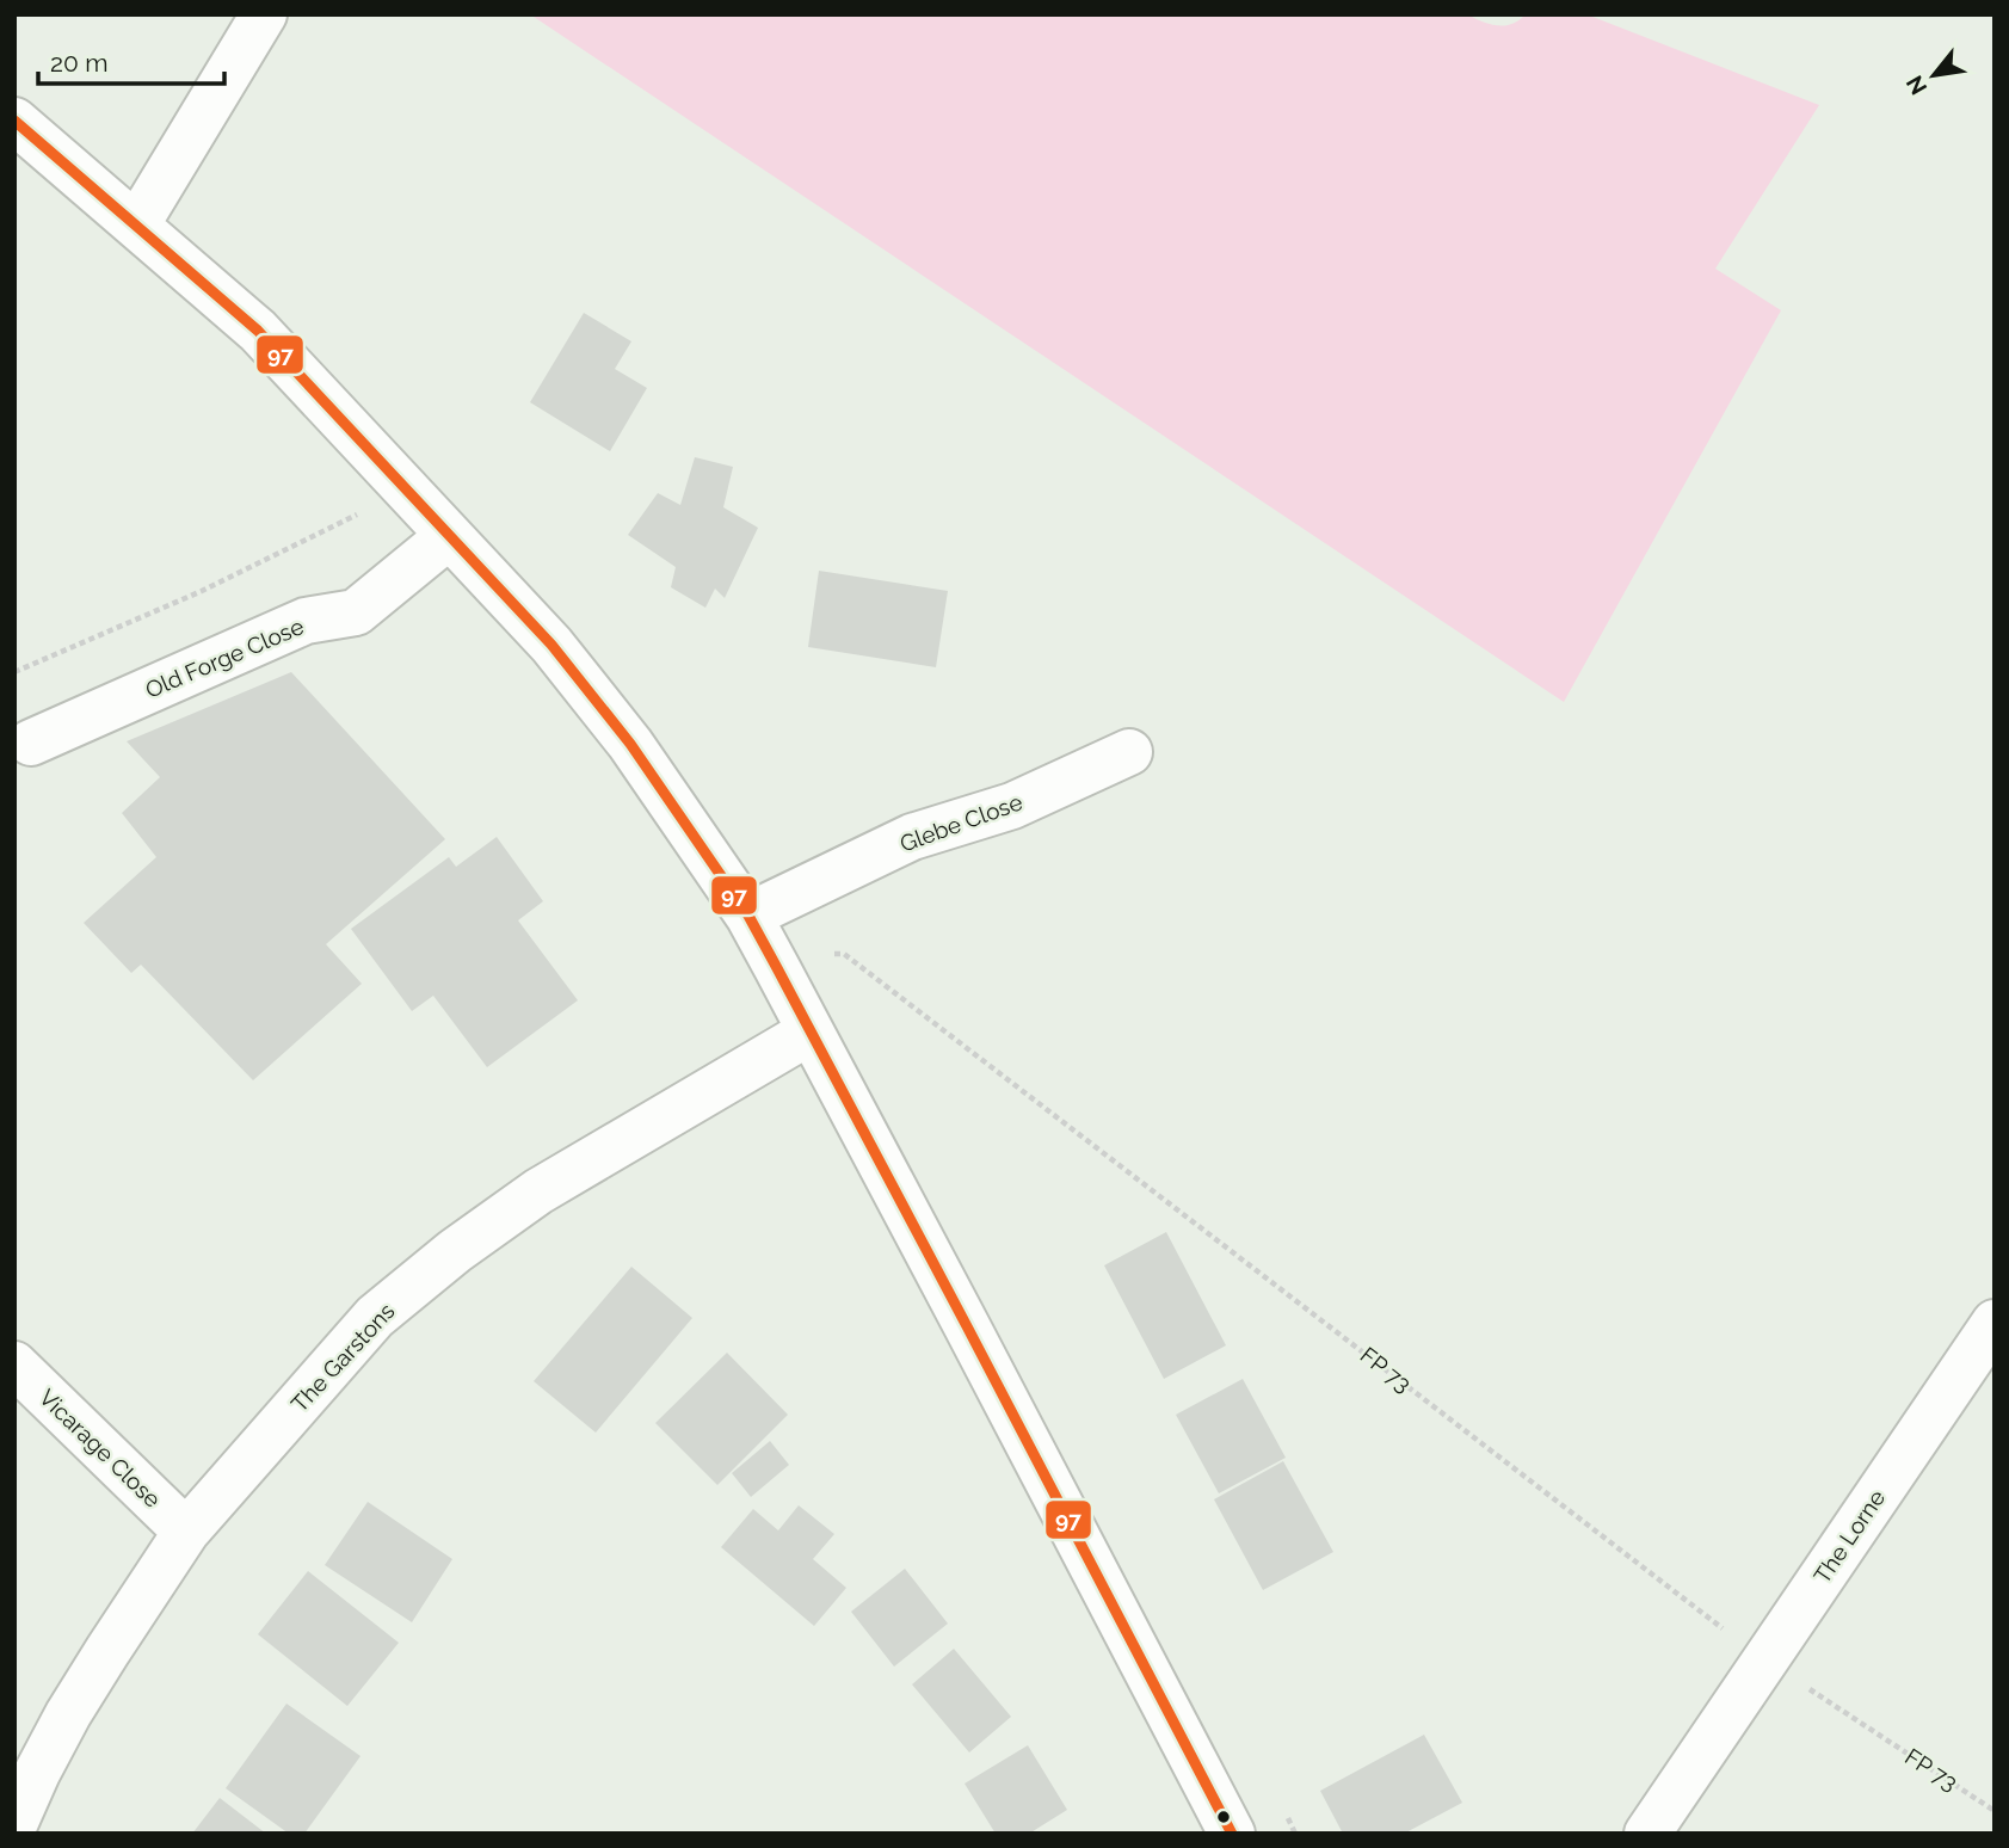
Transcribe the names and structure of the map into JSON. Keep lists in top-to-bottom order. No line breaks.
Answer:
{"streets":{"street":["Old Forge Close","Glebe Close","The Garstons","Vicarage Close","The Lorne"],"path":["FP 73"]},"crossings":[["The Garstons","Vicarage Close"],["FP 73","The Lorne"]],"lines":["transit line 97"],"scale_bar":"20 m","north":"bottom left"}
